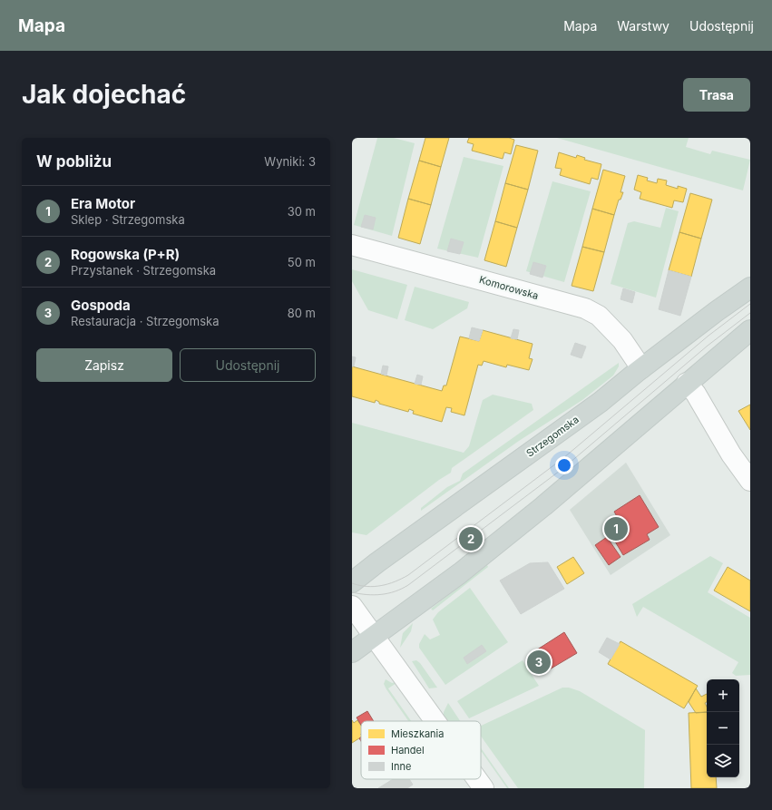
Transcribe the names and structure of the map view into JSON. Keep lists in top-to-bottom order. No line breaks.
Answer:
{"streets":{"main road":["Strzegomska"],"street":["Komorowska"]},"crossings":[["Komorowska","Strzegomska"]],"legend":["Mieszkania","Handel","Inne"],"page":{"header":"Mapa","nav":["Mapa","Warstwy","Udostępnij"],"buttons":["Trasa",["Zapisz","Udostępnij"]],"title":"Jak dojechać","heading":["W pobliżu","Wyniki: 3"],"list":[{"mark":"1","name":"Era Motor","note":"Sklep · Strzegomska","value":"30 m"},{"mark":"2","name":"Rogowska (P+R)","note":"Przystanek · Strzegomska","value":"50 m"},{"mark":"3","name":"Gospoda","note":"Restauracja · Strzegomska","value":"80 m"}],"pins":["1","2","3"],"map_buttons":["+","−"]}}
